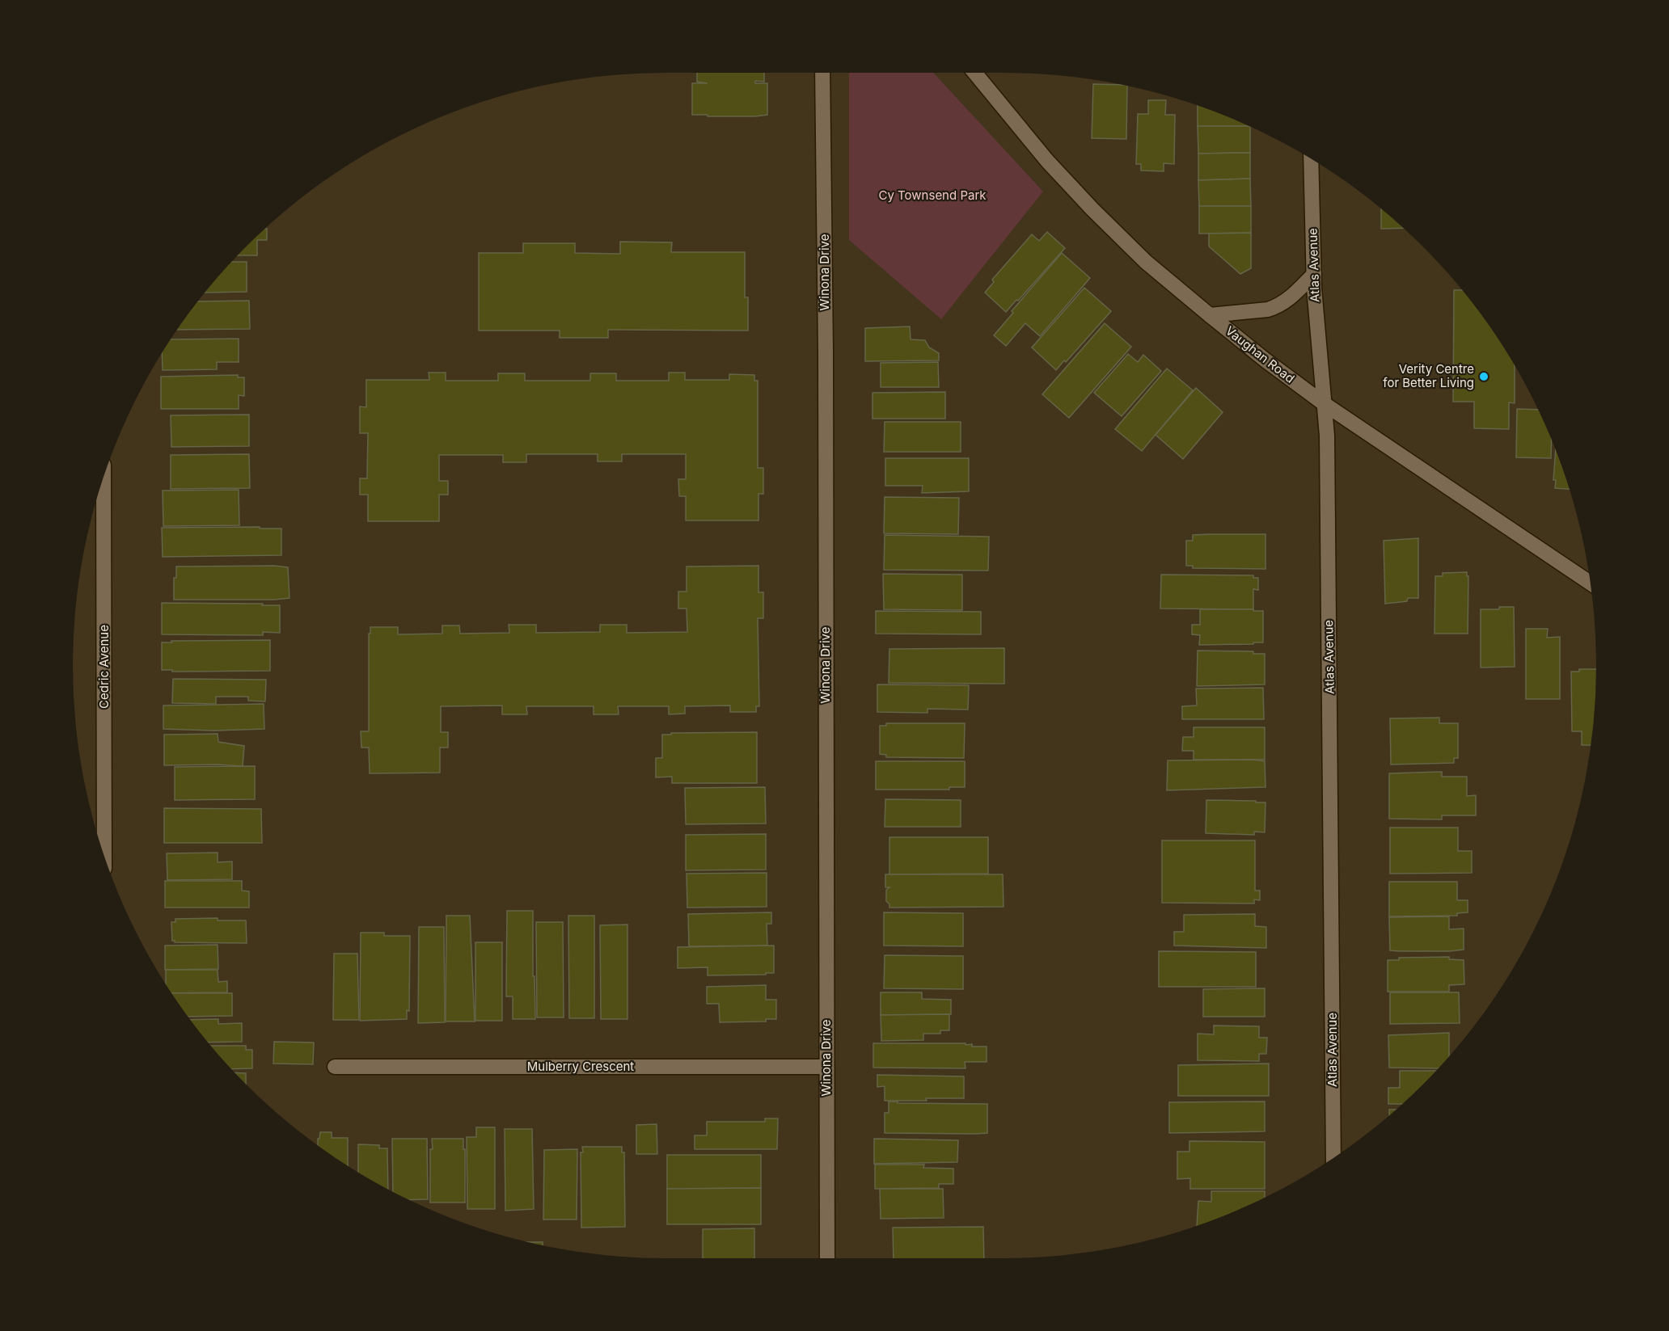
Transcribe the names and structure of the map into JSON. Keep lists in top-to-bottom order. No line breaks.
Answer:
{"streets":{"street":["Atlas Avenue","Winona Drive","Vaughan Road","Cedric Avenue","Mulberry Crescent"]},"crossings":[["Atlas Avenue","Vaughan Road"],["Winona Drive","Mulberry Crescent"]],"parks":["Cy Townsend Park"],"places":["Verity Centre for Better Living"]}
